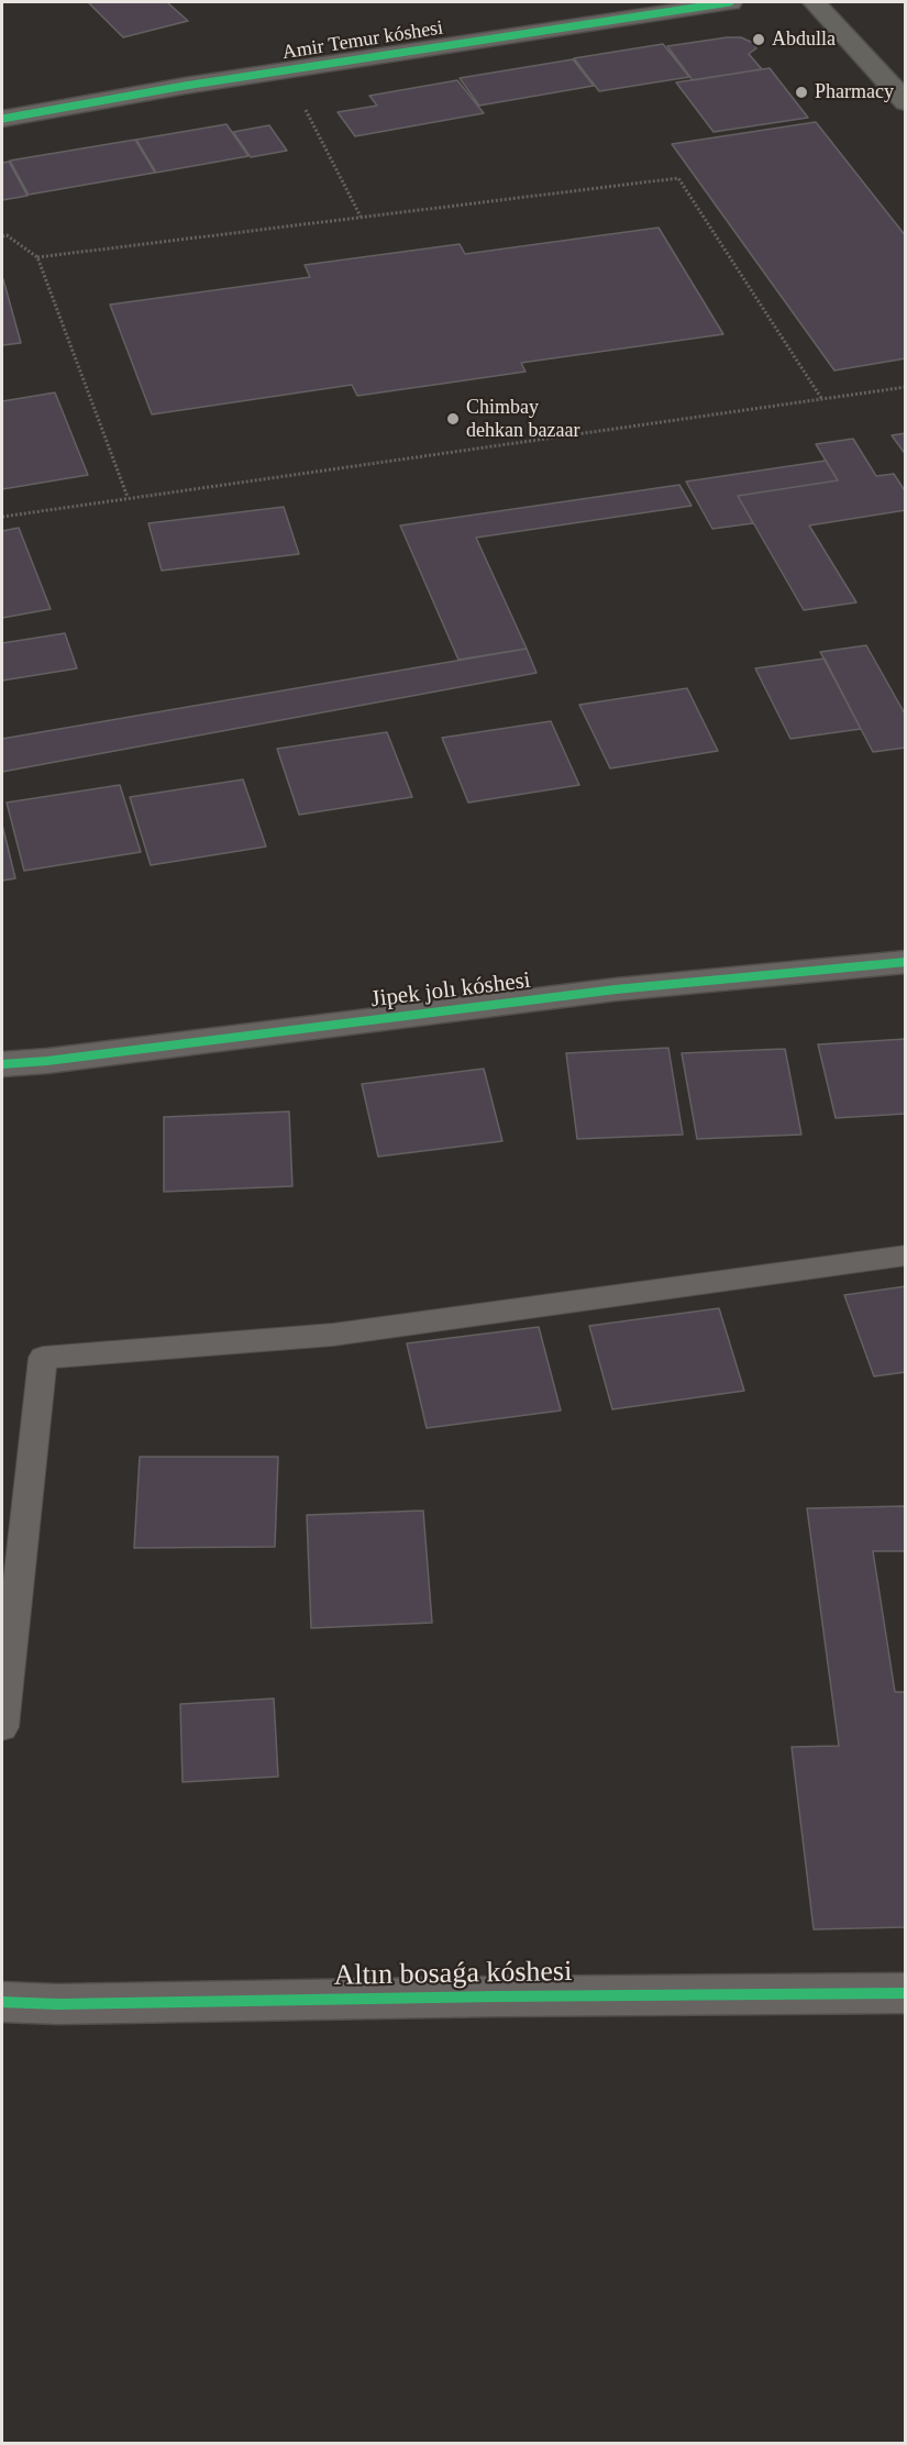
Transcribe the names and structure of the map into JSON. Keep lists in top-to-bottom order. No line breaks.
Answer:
{"streets":{"street":["Amir Temur kóshesi","Jipek jolı kóshesi","Altın bosaǵa kóshesi"]},"places":["Abdulla","Pharmacy","Chimbay dehkan bazaar"]}
